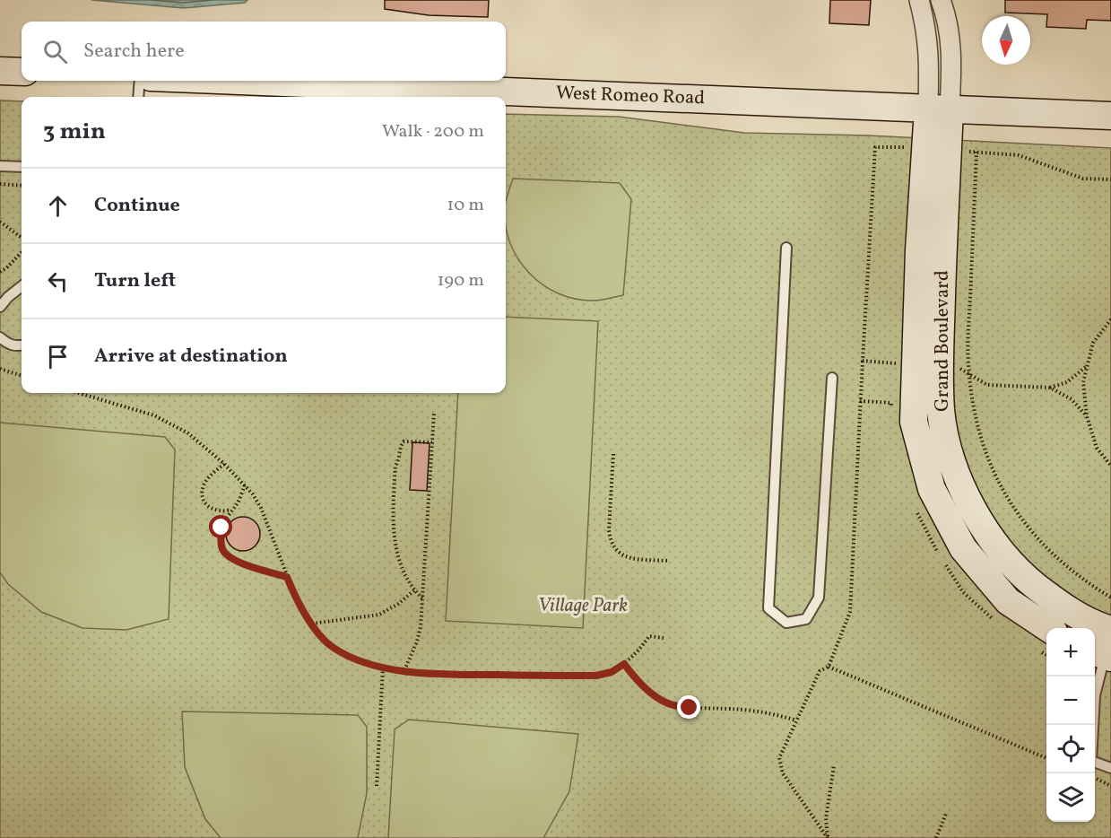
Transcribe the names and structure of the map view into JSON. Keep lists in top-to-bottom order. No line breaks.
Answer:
{"streets":{"street":["West Romeo Road","Grand Boulevard"]},"crossings":[["West Romeo Road","Grand Boulevard"]],"parks":["Village Park"],"north":"bottom","page":{"search":"Search here","heading":["3 min","Walk · 200 m"],"list":[["Continue","10 m"],["Turn left","190 m"],"Arrive at destination"],"map_buttons":["+","−"]}}
